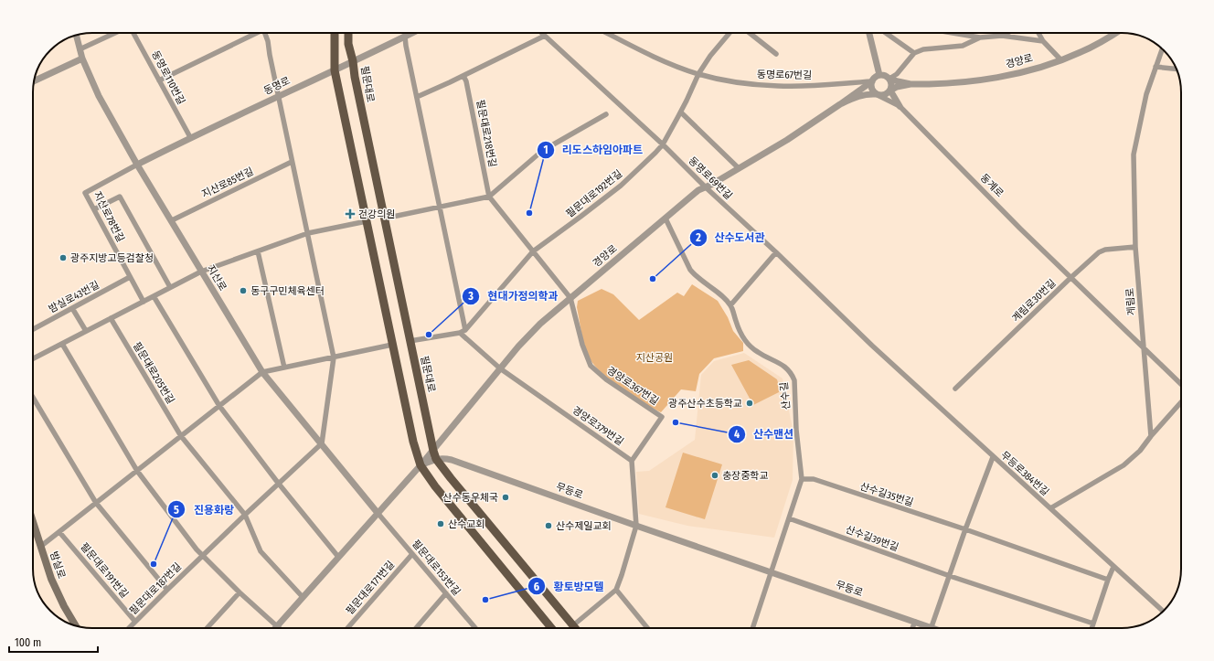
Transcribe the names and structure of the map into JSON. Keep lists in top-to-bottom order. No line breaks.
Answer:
{"streets":{"main road":["필문대로","밤실로"],"street":["경양로","동명로67번길","동명로110번길","동명로","필문대로218번길","동명로69번길","지산로85번길","동계로","필문대로192번길","지산로78번길","지산로","밤실로43번길","계림로30번길","계림로","필문대로205번길","경양로367번길","산수길","경양로379번길","무등로384번길","무등로","산수길35번길","산수길39번길","필문대로153번길","필문대로191번길","필문대로171번길","필문대로187번길"]},"crossings":[["경양로","동명로67번길"],["경양로","필문대로"],["경양로","동명로69번길"],["경양로","동계로"],["경양로","경양로367번길"],["경양로","산수길"],["경양로","경양로379번길"],["경양로","무등로"],["동명로67번길","동계로"],["동명로110번길","동명로"],["필문대로","동명로"],["필문대로","필문대로192번길"],["필문대로","무등로"],["동명로","지산로78번길"],["동명로","지산로"],["동명로69번길","필문대로192번길"],["동명로69번길","무등로384번길"],["지산로85번길","지산로"],["동계로","계림로30번길"],["동계로","계림로"],["지산로78번길","지산로"],["지산로78번길","밤실로43번길"],["지산로","필문대로153번길"],["지산로","필문대로187번길"],["계림로30번길","계림로"],["경양로367번길","경양로379번길"],["산수길","무등로"],["산수길","산수길35번길"],["산수길","산수길39번길"],["필문대로153번길","필문대로171번길"],["필문대로191번길","필문대로187번길"]],"parks":["지산공원"],"places":{"other":["리도스하임아파트","광주지방고등검찰청","산수도서관","동구구민체육센터","현대가정의학과","광주산수초등학교","산수맨션","충장중학교","산수동우체국","산수교회","산수제일교회","진용화랑","황토방모텔"],"health":["건강의원"]},"scale_bar":"100 m"}
